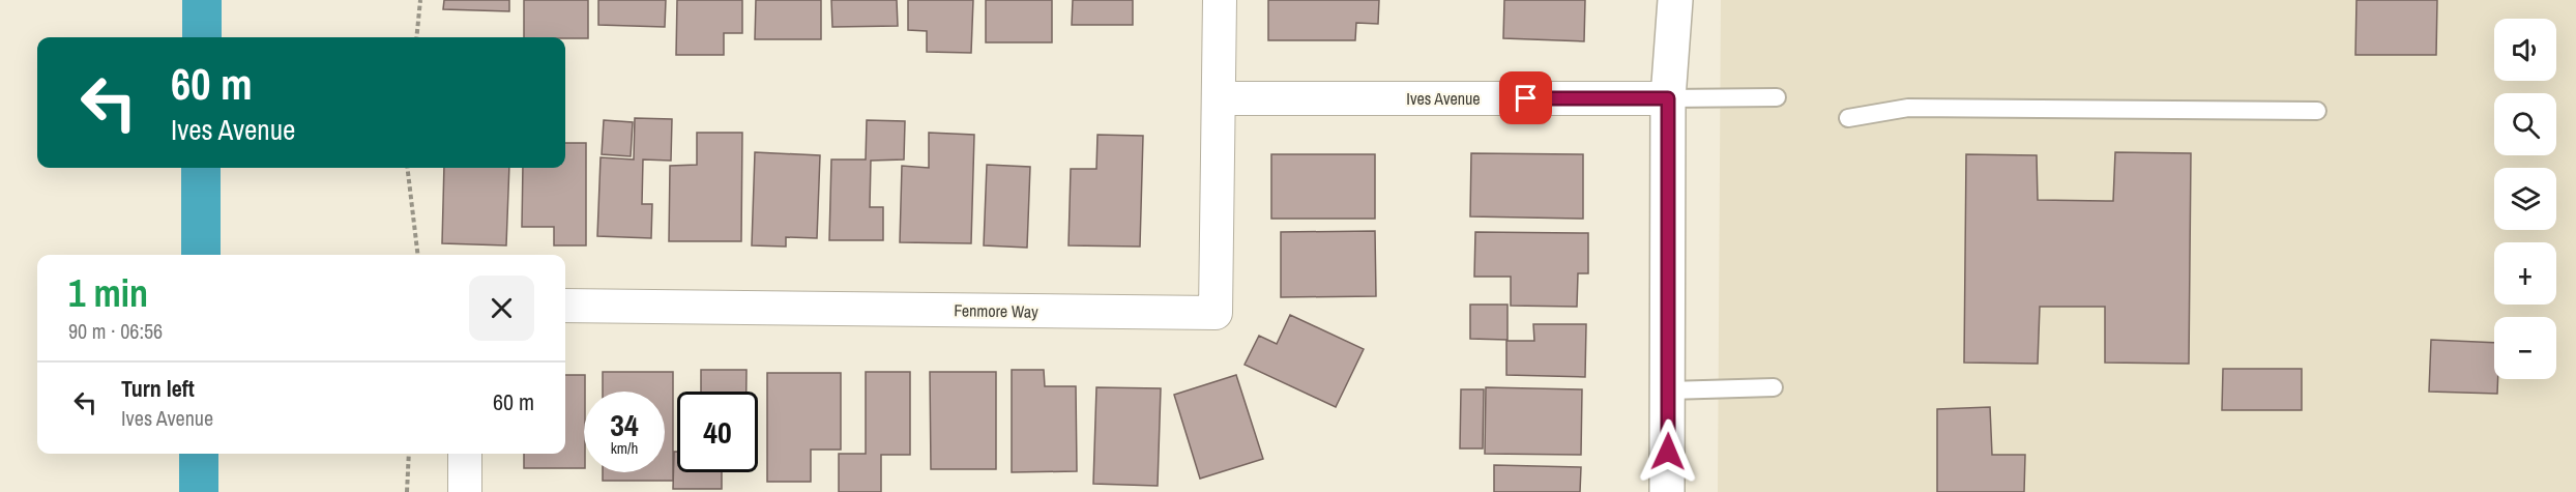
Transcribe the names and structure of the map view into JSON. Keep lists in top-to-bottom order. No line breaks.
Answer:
{"streets":{"street":["Ives Avenue","Fenmore Way"]},"crossings":[["Ives Avenue","Fenmore Way"]],"page":{"map_buttons":["+","−"],"turn":["60 m","Ives Avenue"],"heading":["1 min","90 m · 06:56"],"list":[{"name":"Turn left","note":"Ives Avenue","value":"60 m"}],"speed":"34 km/h","limit":"40"}}
